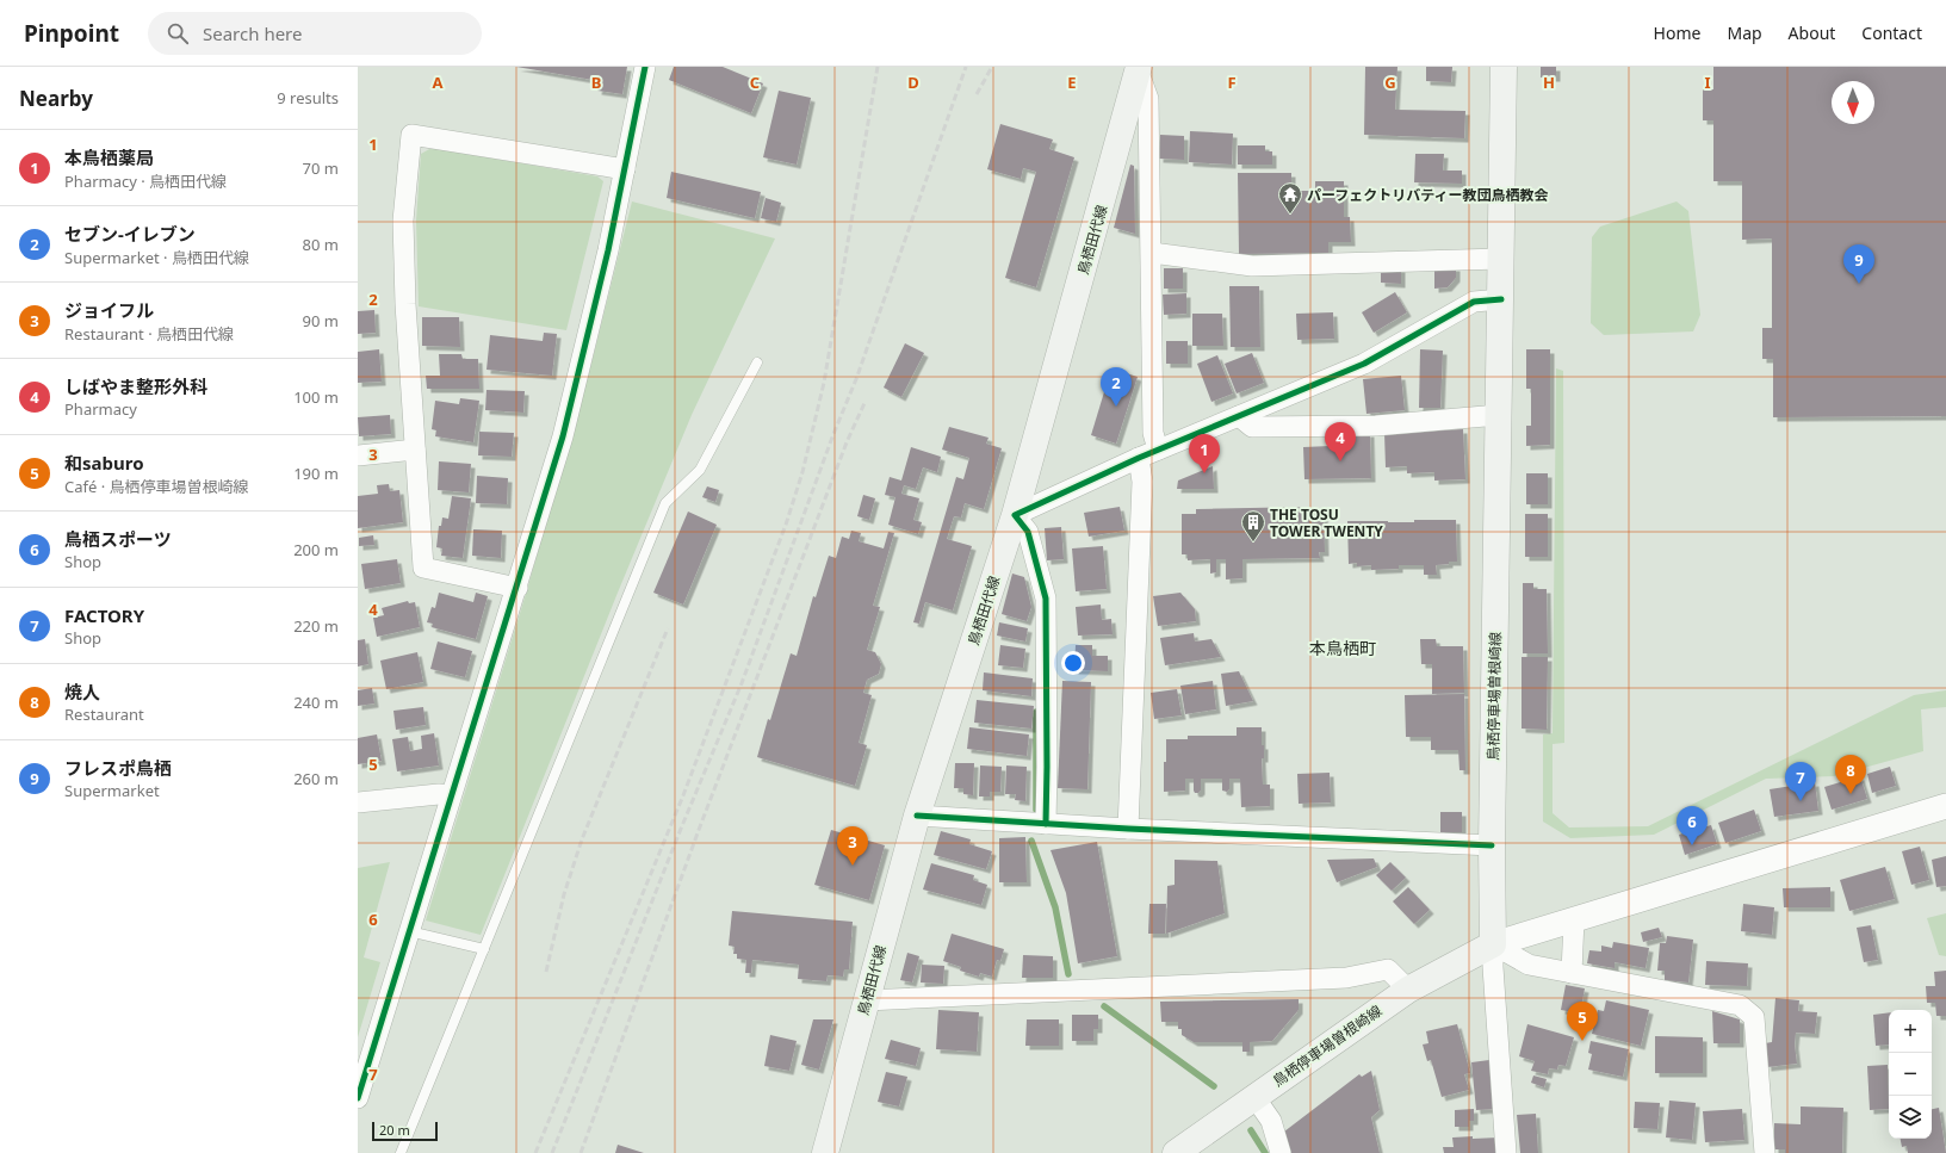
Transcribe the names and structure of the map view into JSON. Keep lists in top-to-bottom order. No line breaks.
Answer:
{"streets":{"main road":["鳥栖田代線","鳥栖停車場曽根崎線"]},"districts":["本鳥栖町"],"places":{"temple":["パーフェクトリバティー教団鳥栖教会"],"building":["THE TOSU TOWER TWENTY"]},"scale_bar":"20 m","north":"bottom","page":{"header":"Pinpoint","search":"Search here","nav":["Home","Map","About","Contact"],"heading":["Nearby","9 results"],"list":[{"mark":"1","name":"本鳥栖薬局","note":"Pharmacy · 鳥栖田代線","value":"70 m"},{"mark":"2","name":"セブン-イレブン","note":"Supermarket · 鳥栖田代線","value":"80 m"},{"mark":"3","name":"ジョイフル","note":"Restaurant · 鳥栖田代線","value":"90 m"},{"mark":"4","name":"しばやま整形外科","note":"Pharmacy","value":"100 m"},{"mark":"5","name":"和saburo","note":"Café · 鳥栖停車場曽根崎線","value":"190 m"},{"mark":"6","name":"鳥栖スポーツ","note":"Shop","value":"200 m"},{"mark":"7","name":"FACTORY","note":"Shop","value":"220 m"},{"mark":"8","name":"焼人","note":"Restaurant","value":"240 m"},{"mark":"9","name":"フレスポ鳥栖","note":"Supermarket","value":"260 m"}],"pins":["9","2","4","1","8","7","6","3","5"],"map_buttons":["+","−"],"scale":"20 m"},"grid":{"columns":["A","B","C","D","E","F","G","H","I"],"rows":["1","2","3","4","5","6","7"]}}
